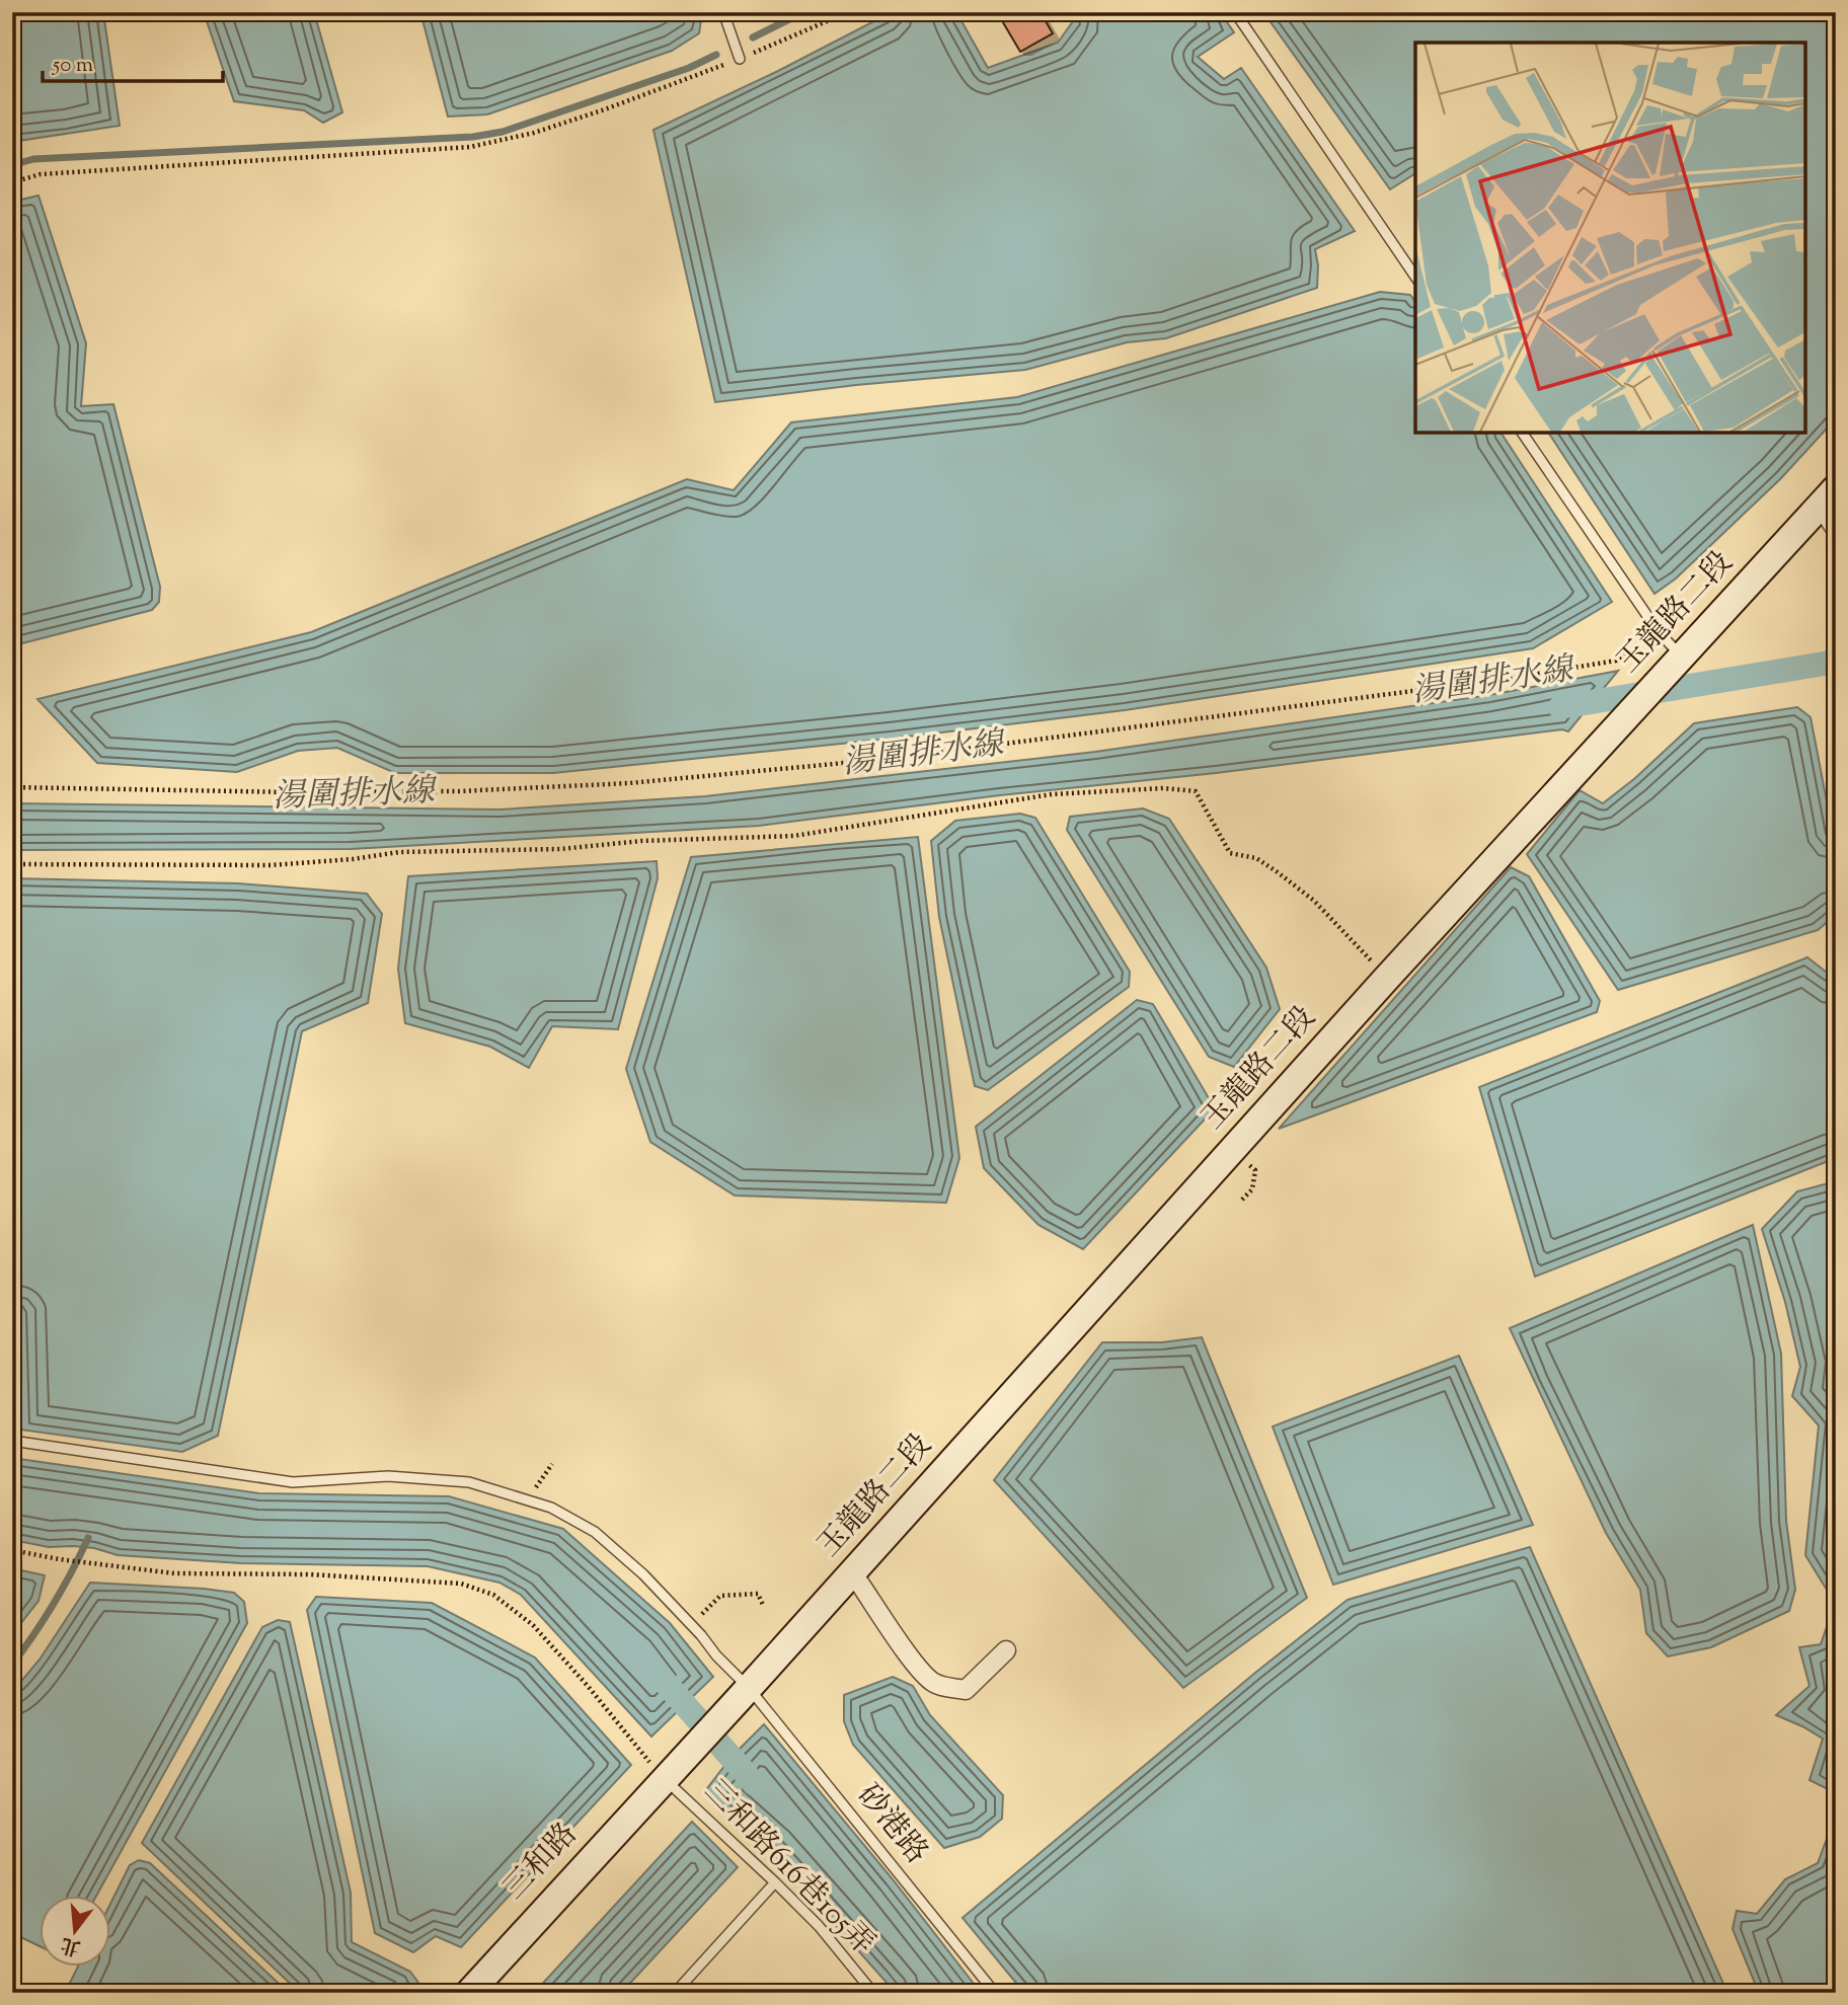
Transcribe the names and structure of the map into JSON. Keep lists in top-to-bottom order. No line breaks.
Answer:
{"streets":{"main road":["玉龍路二段","三和路"],"lane":["砂港路","三和路616巷105弄"]},"crossings":[["玉龍路二段","砂港路"],["玉龍路二段","三和路"],["玉龍路二段","三和路616巷105弄"],["三和路","三和路616巷105弄"]],"water":["湯圍排水線"],"scale_bar":"50 m","north":"bottom"}
